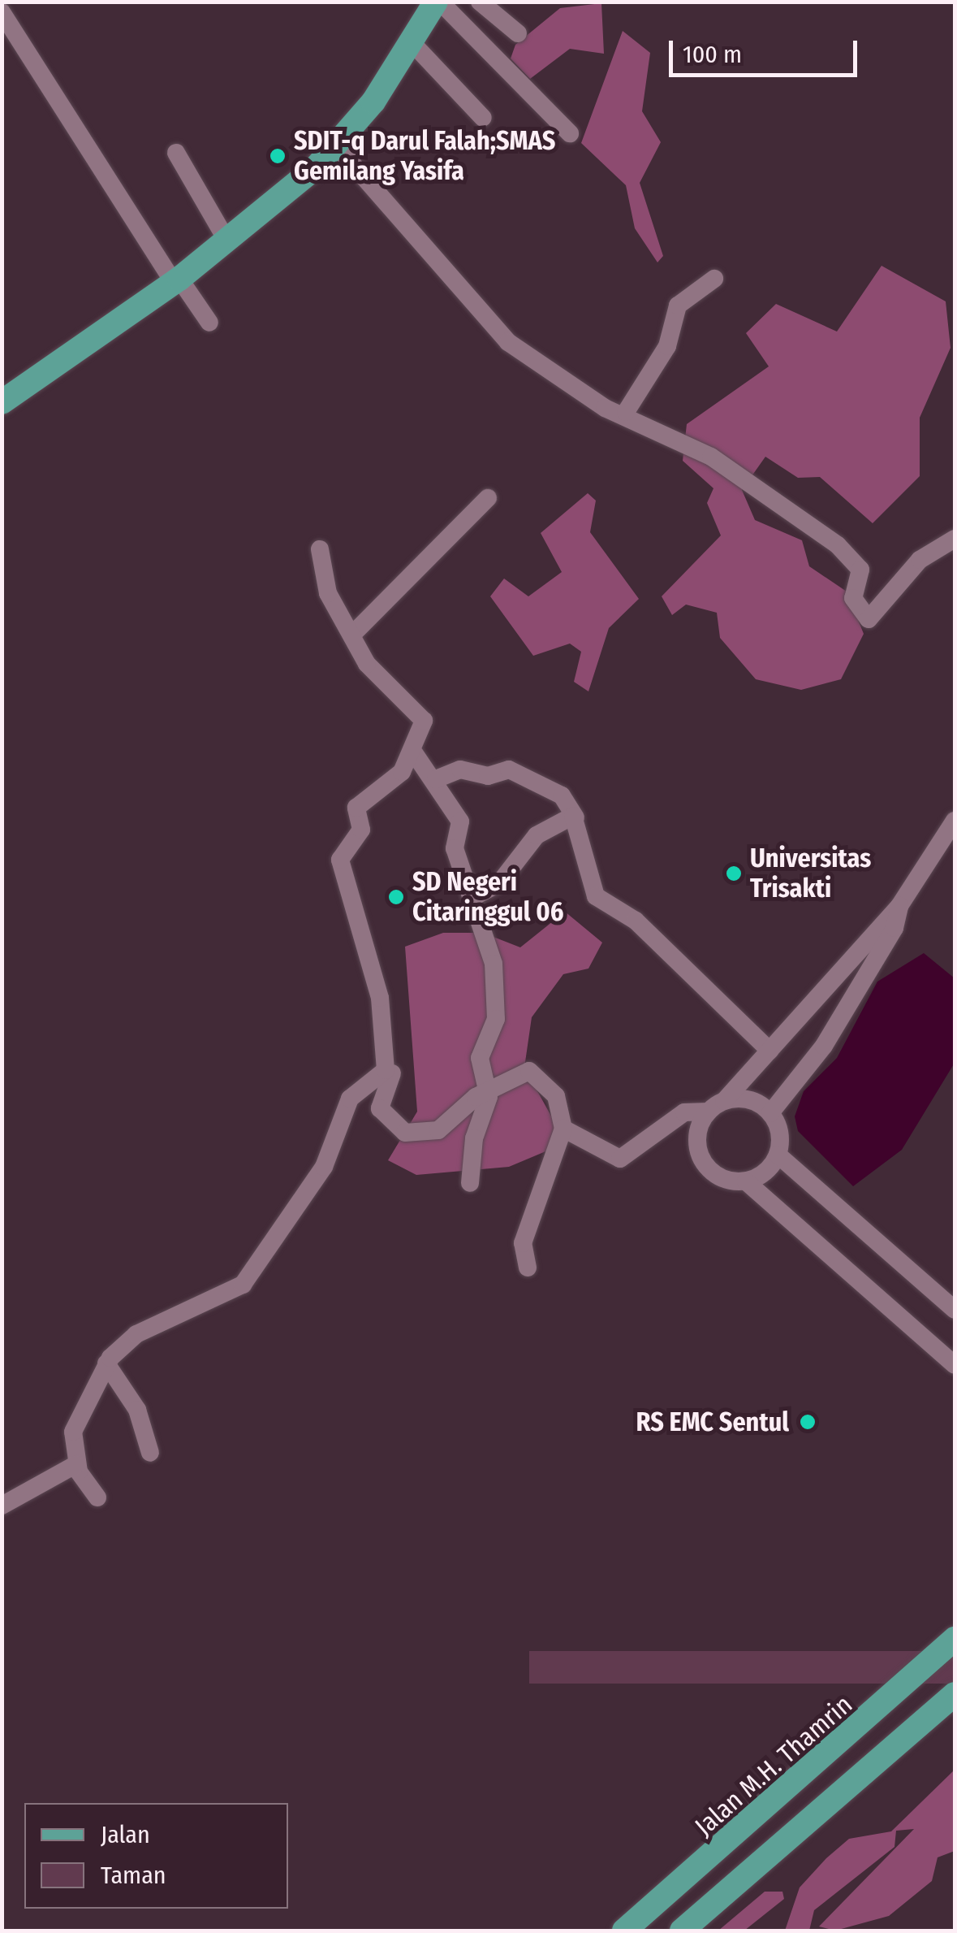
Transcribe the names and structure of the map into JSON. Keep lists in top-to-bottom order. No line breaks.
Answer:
{"streets":{"main road":["Jalan M.H. Thamrin"]},"places":["SDIT-q Darul Falah;SMAS Gemilang Yasifa","Universitas Trisakti","SD Negeri Citaringgul 06","RS EMC Sentul"],"legend":["Jalan","Taman"],"scale_bar":"100 m"}
